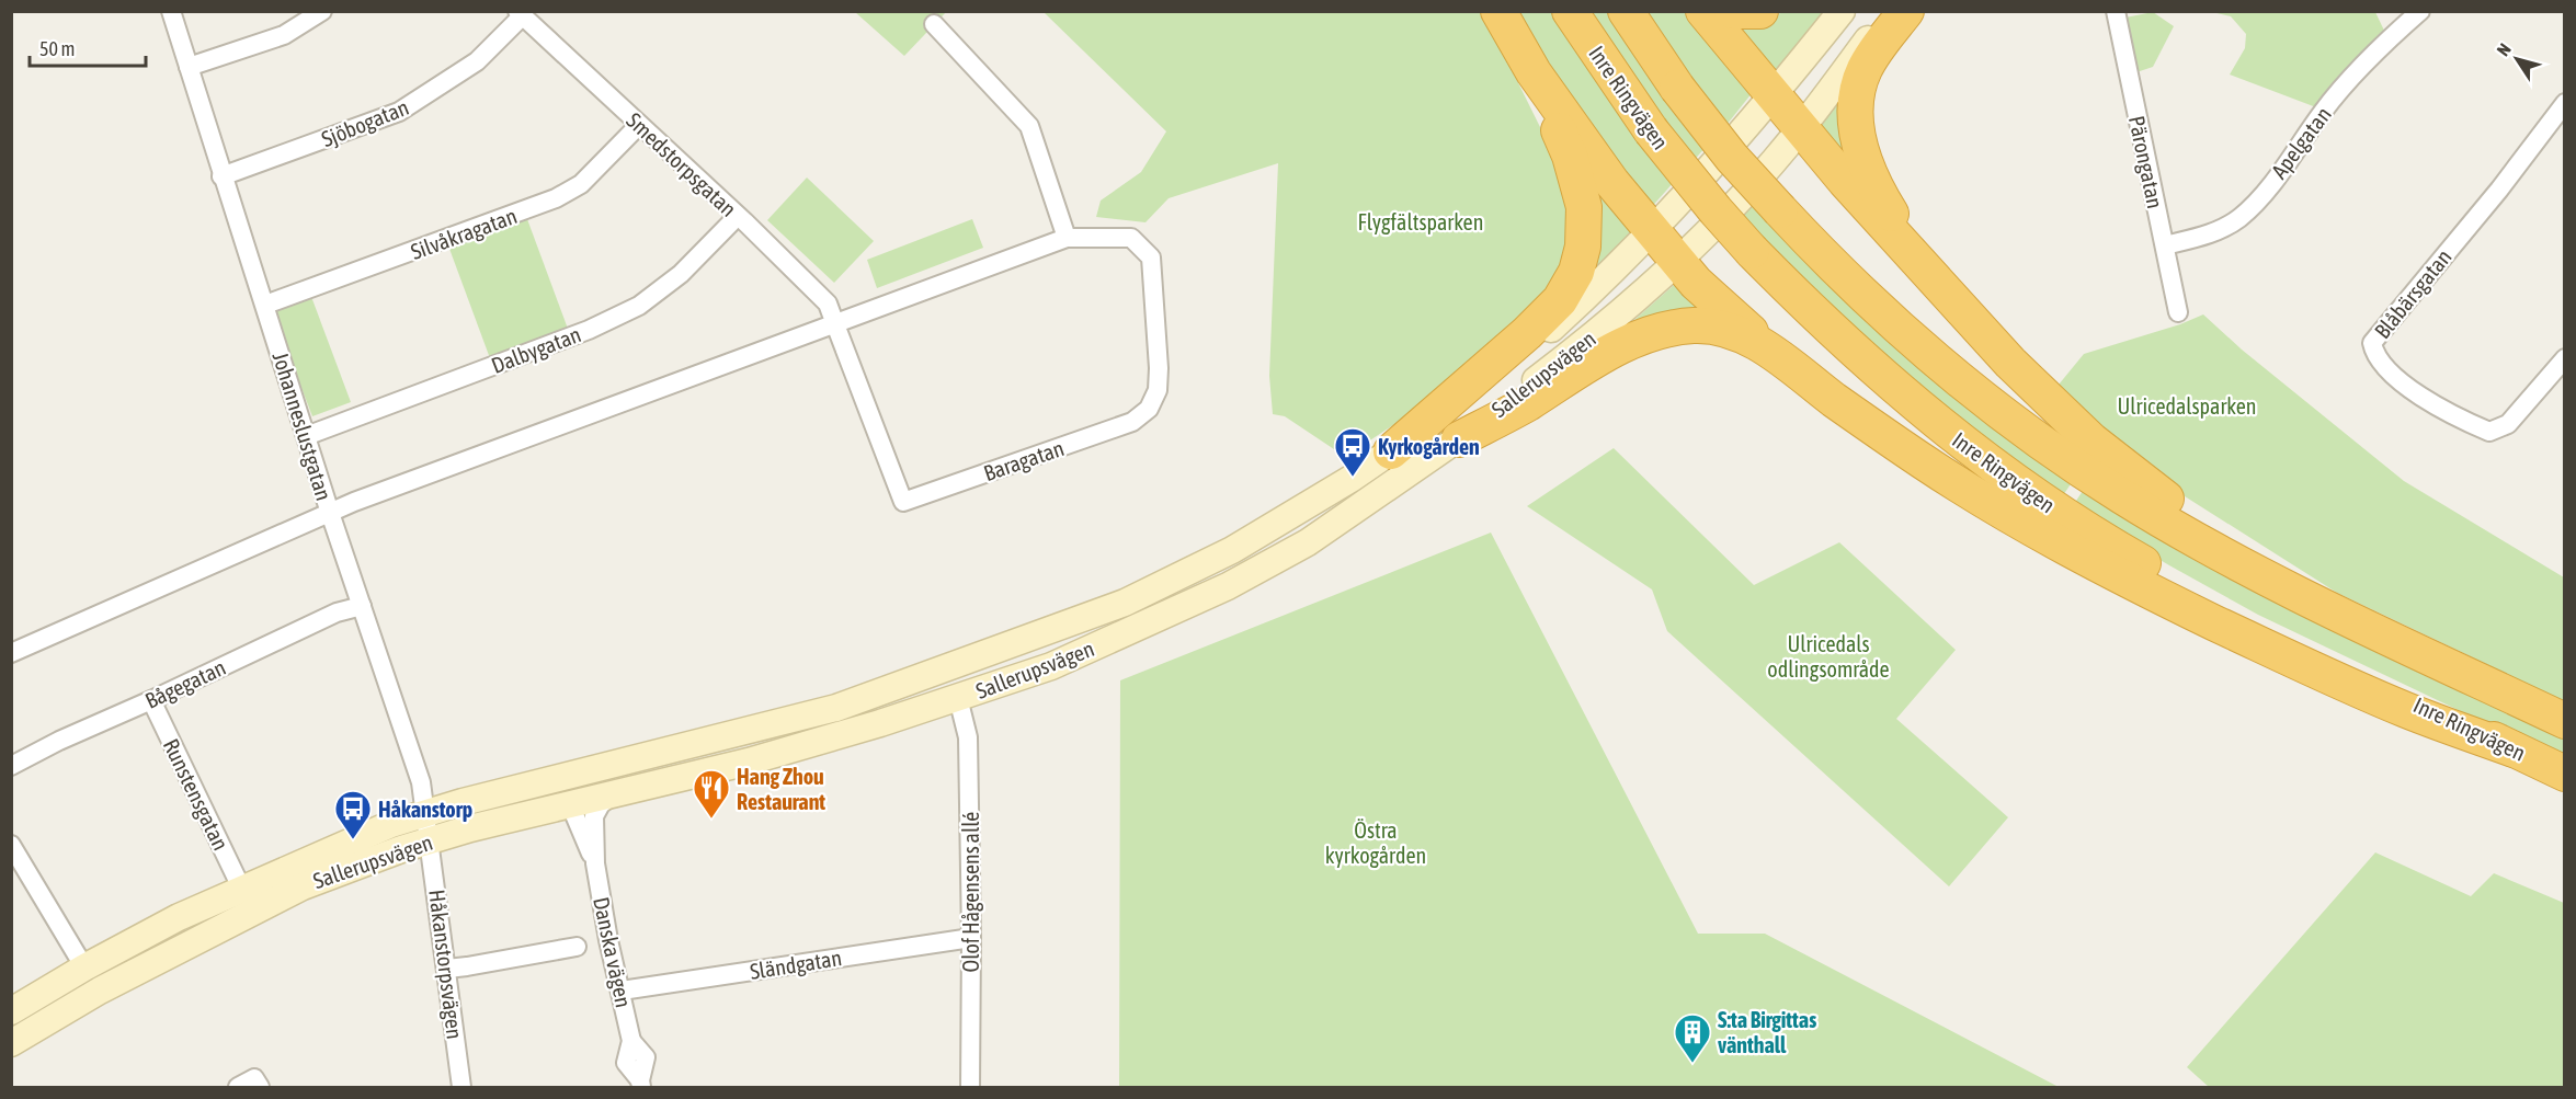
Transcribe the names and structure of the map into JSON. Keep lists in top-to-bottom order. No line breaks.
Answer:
{"streets":{"highway":["Inre Ringvägen"],"main road":["Sallerupsvägen"],"street":["Sjöbogatan","Apelgatan","Pärongatan","Smedstorpsgatan","Silvåkragatan","Blåbärsgatan","Dalbygatan","Johanneslustgatan","Baragatan","Bågegatan","Runstensgatan","Olof Hågensens allé","Danska vägen","Håkanstorpsvägen","Sländgatan"]},"crossings":[["Sjöbogatan","Smedstorpsgatan"],["Sjöbogatan","Johanneslustgatan"],["Apelgatan","Pärongatan"],["Smedstorpsgatan","Silvåkragatan"],["Smedstorpsgatan","Dalbygatan"],["Smedstorpsgatan","Baragatan"],["Silvåkragatan","Johanneslustgatan"],["Dalbygatan","Johanneslustgatan"],["Sallerupsvägen","Johanneslustgatan"],["Sallerupsvägen","Runstensgatan"],["Sallerupsvägen","Olof Hågensens allé"],["Sallerupsvägen","Danska vägen"],["Sallerupsvägen","Håkanstorpsvägen"],["Johanneslustgatan","Bågegatan"],["Johanneslustgatan","Håkanstorpsvägen"],["Bågegatan","Runstensgatan"],["Olof Hågensens allé","Sländgatan"],["Danska vägen","Sländgatan"]],"parks":["Flygfältsparken","Ulricedalsparken","Ulricedals odlingsområde","Östra kyrkogården"],"places":{"bus stop":["Kyrkogården","Håkanstorp"],"restaurant":["Hang Zhou Restaurant"],"building":["S:ta Birgittas vänthall"]},"scale_bar":"50 m","north":"top left"}
